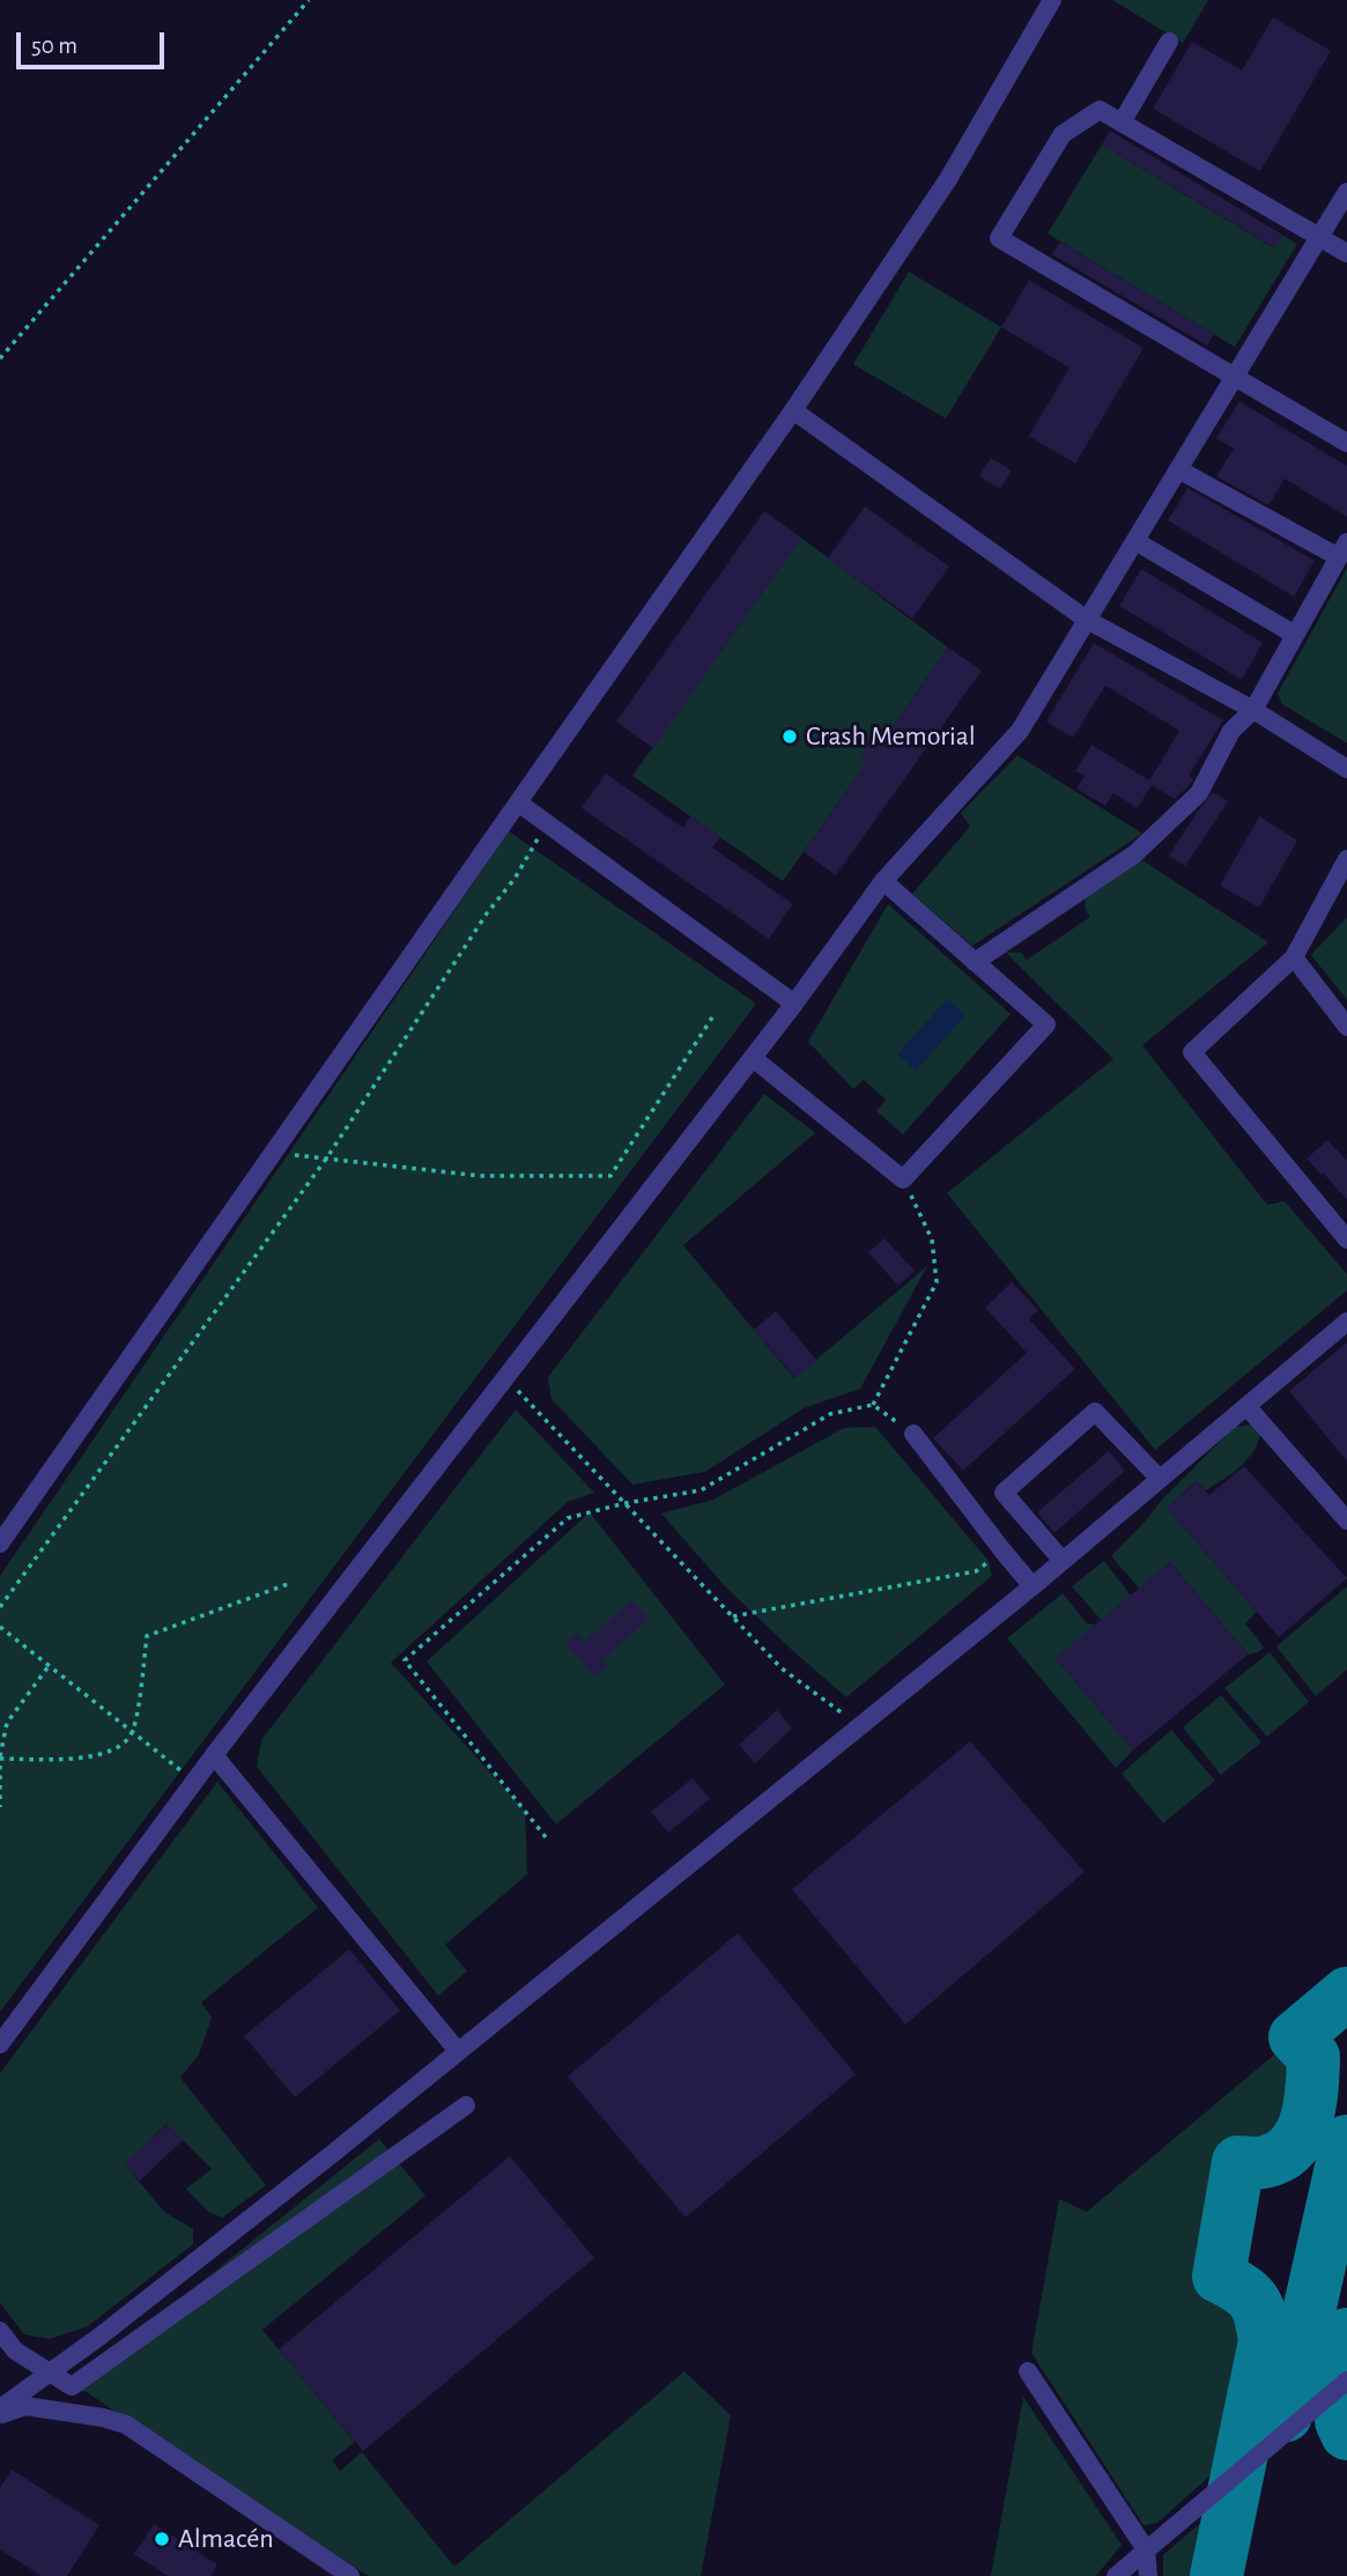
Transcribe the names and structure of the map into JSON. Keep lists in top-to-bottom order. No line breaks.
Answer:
{"places":["Crash Memorial","Almacén"],"scale_bar":"50 m"}
